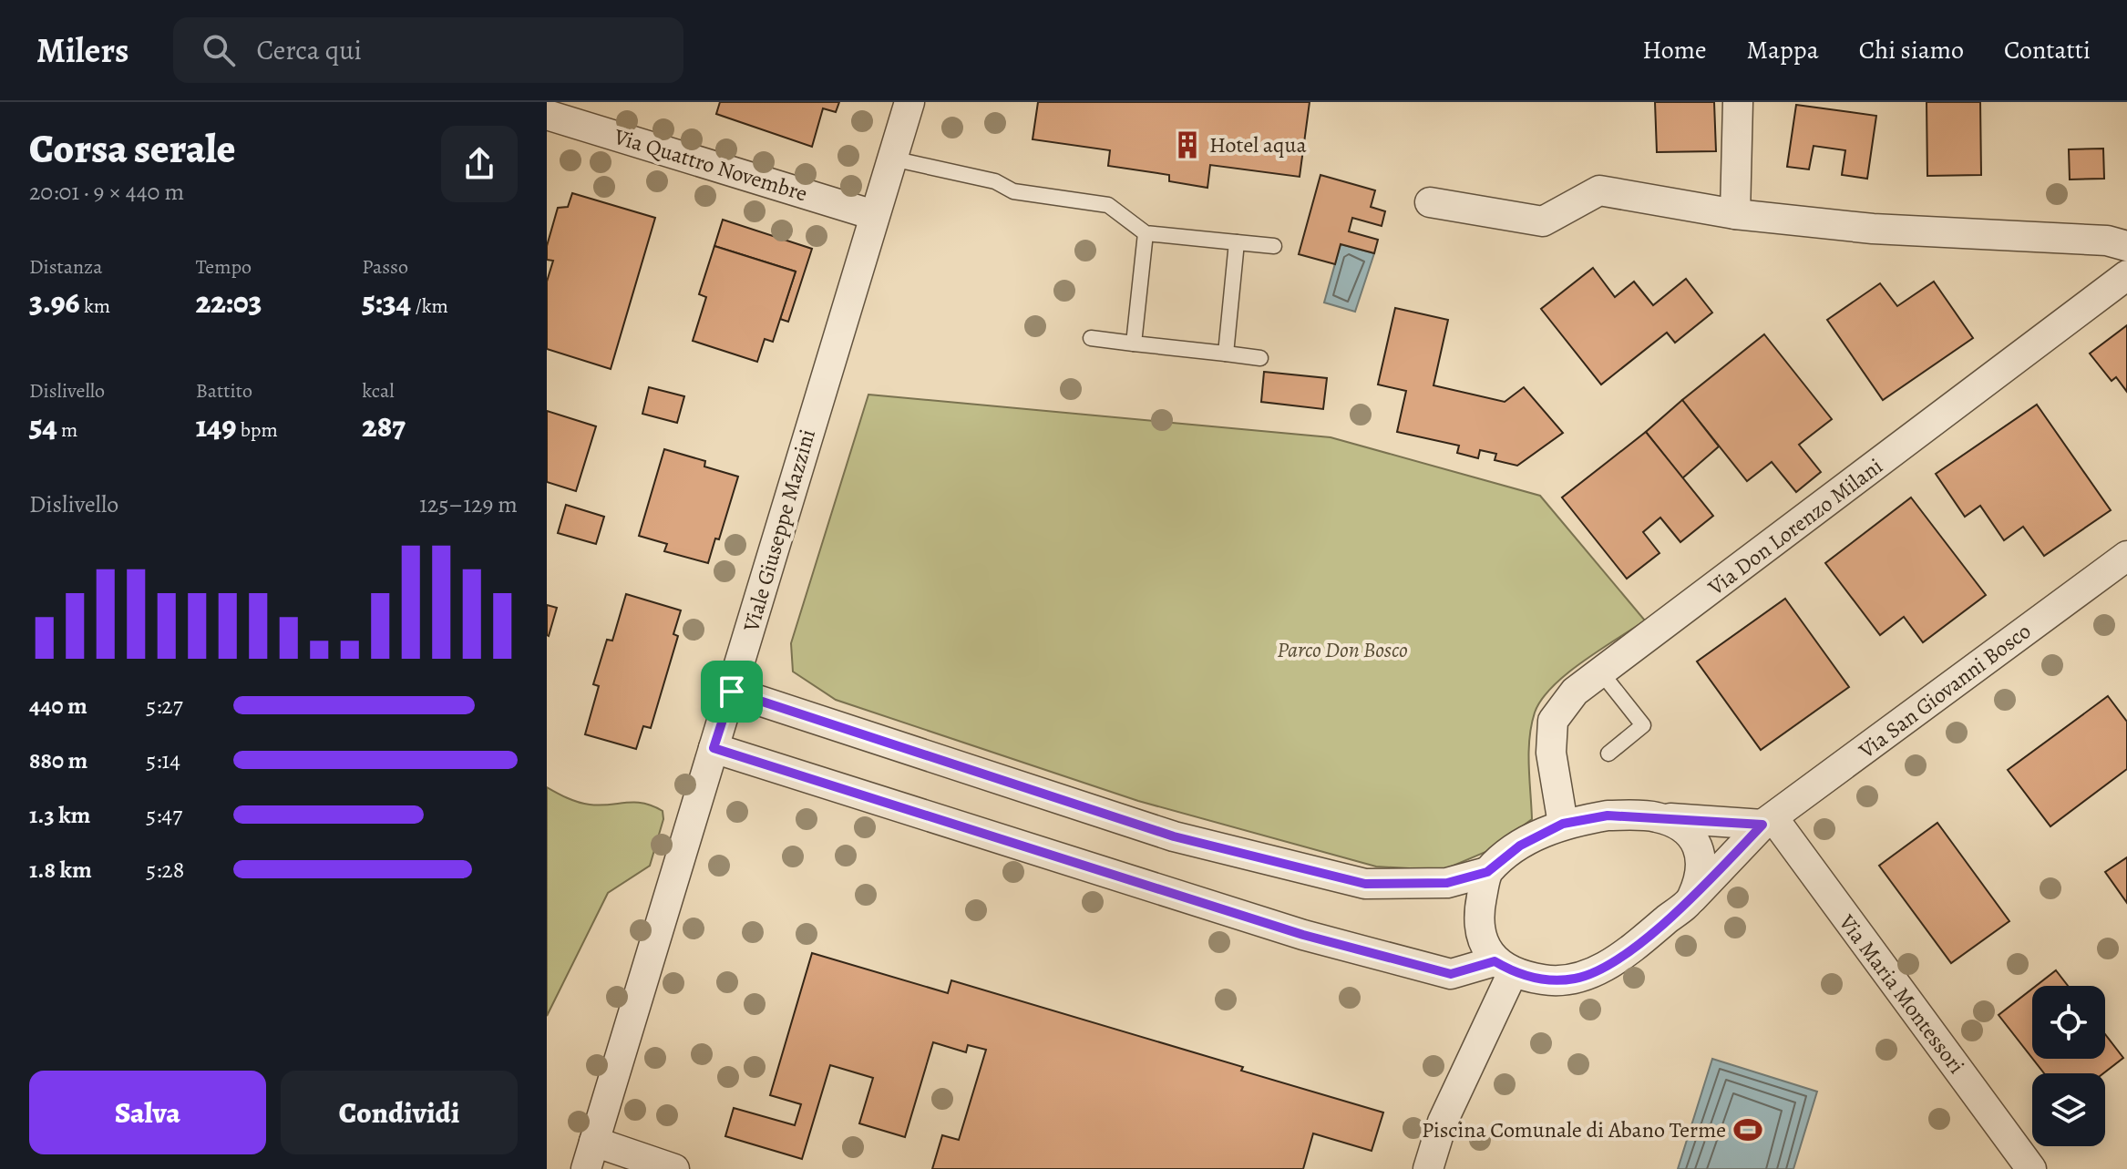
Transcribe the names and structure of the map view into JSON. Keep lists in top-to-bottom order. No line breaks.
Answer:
{"streets":{"street":["Via Quattro Novembre","Via Don Lorenzo Milani","Viale Giuseppe Mazzini","Via San Giovanni Bosco","Via Maria Montessori"]},"crossings":[["Via Quattro Novembre","Viale Giuseppe Mazzini"],["Via Don Lorenzo Milani","Via San Giovanni Bosco"],["Viale Giuseppe Mazzini","Via San Giovanni Bosco"],["Via San Giovanni Bosco","Via Maria Montessori"]],"parks":["Parco Don Bosco"],"places":{"building":["Hotel aqua"],"sports":["Piscina Comunale di Abano Terme"]},"page":{"header":"Milers","search":"Cerca qui","nav":["Home","Mappa","Chi siamo","Contatti"],"heading":["Corsa serale","20:01 · 9 × 440 m"],"stats":[["Distanza","3.96 km"],["Tempo","22:03"],["Passo","5:34 /km"],["Dislivello","54 m"],["Battito","149 bpm"],["kcal","287"]],"chart":["Dislivello","125–129 m"],"list":[{"name":"440 m","note":"5:27"},{"name":"880 m","note":"5:14"},{"name":"1.3 km","note":"5:47"},{"name":"1.8 km","note":"5:28"}],"buttons":["Salva","Condividi"]}}
